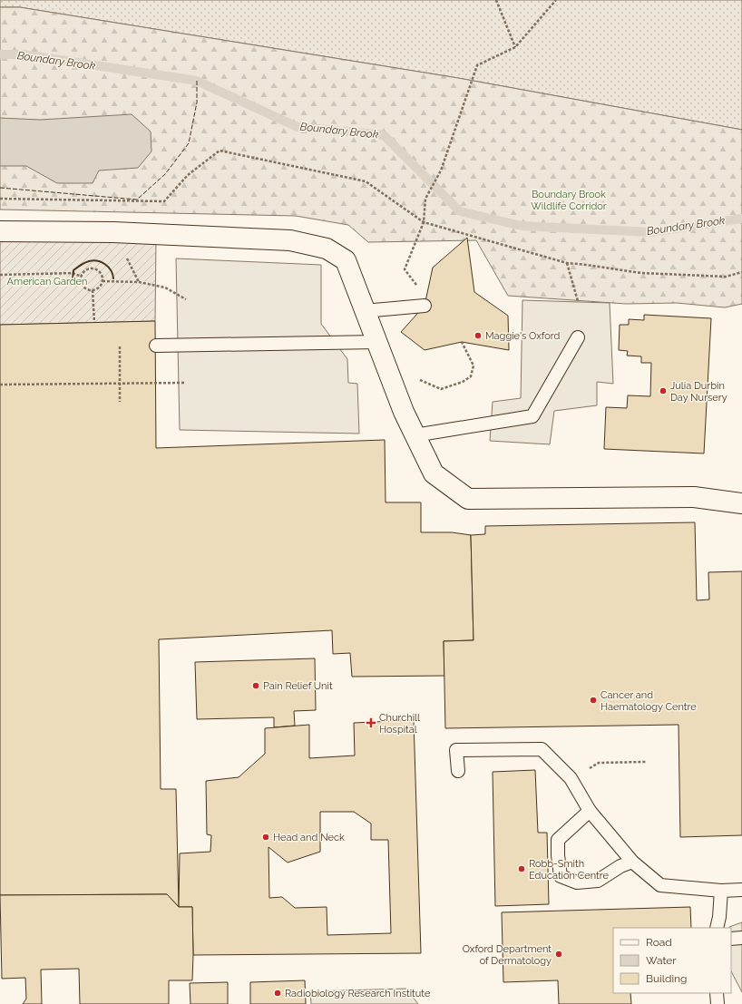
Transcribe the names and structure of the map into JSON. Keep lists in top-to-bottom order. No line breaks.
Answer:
{"water":["Boundary Brook"],"parks":["Boundary Brook Wildlife Corridor","American Garden"],"places":{"other":["Maggie's Oxford","Julia Durbin Day Nursery","Pain Relief Unit","Cancer and Haematology Centre","Head and Neck","Robb-Smith Education Centre","Oxford Department of Dermatology","Radiobiology Research Institute"],"health":["Churchill Hospital"]},"legend":["Road","Water","Building"]}
